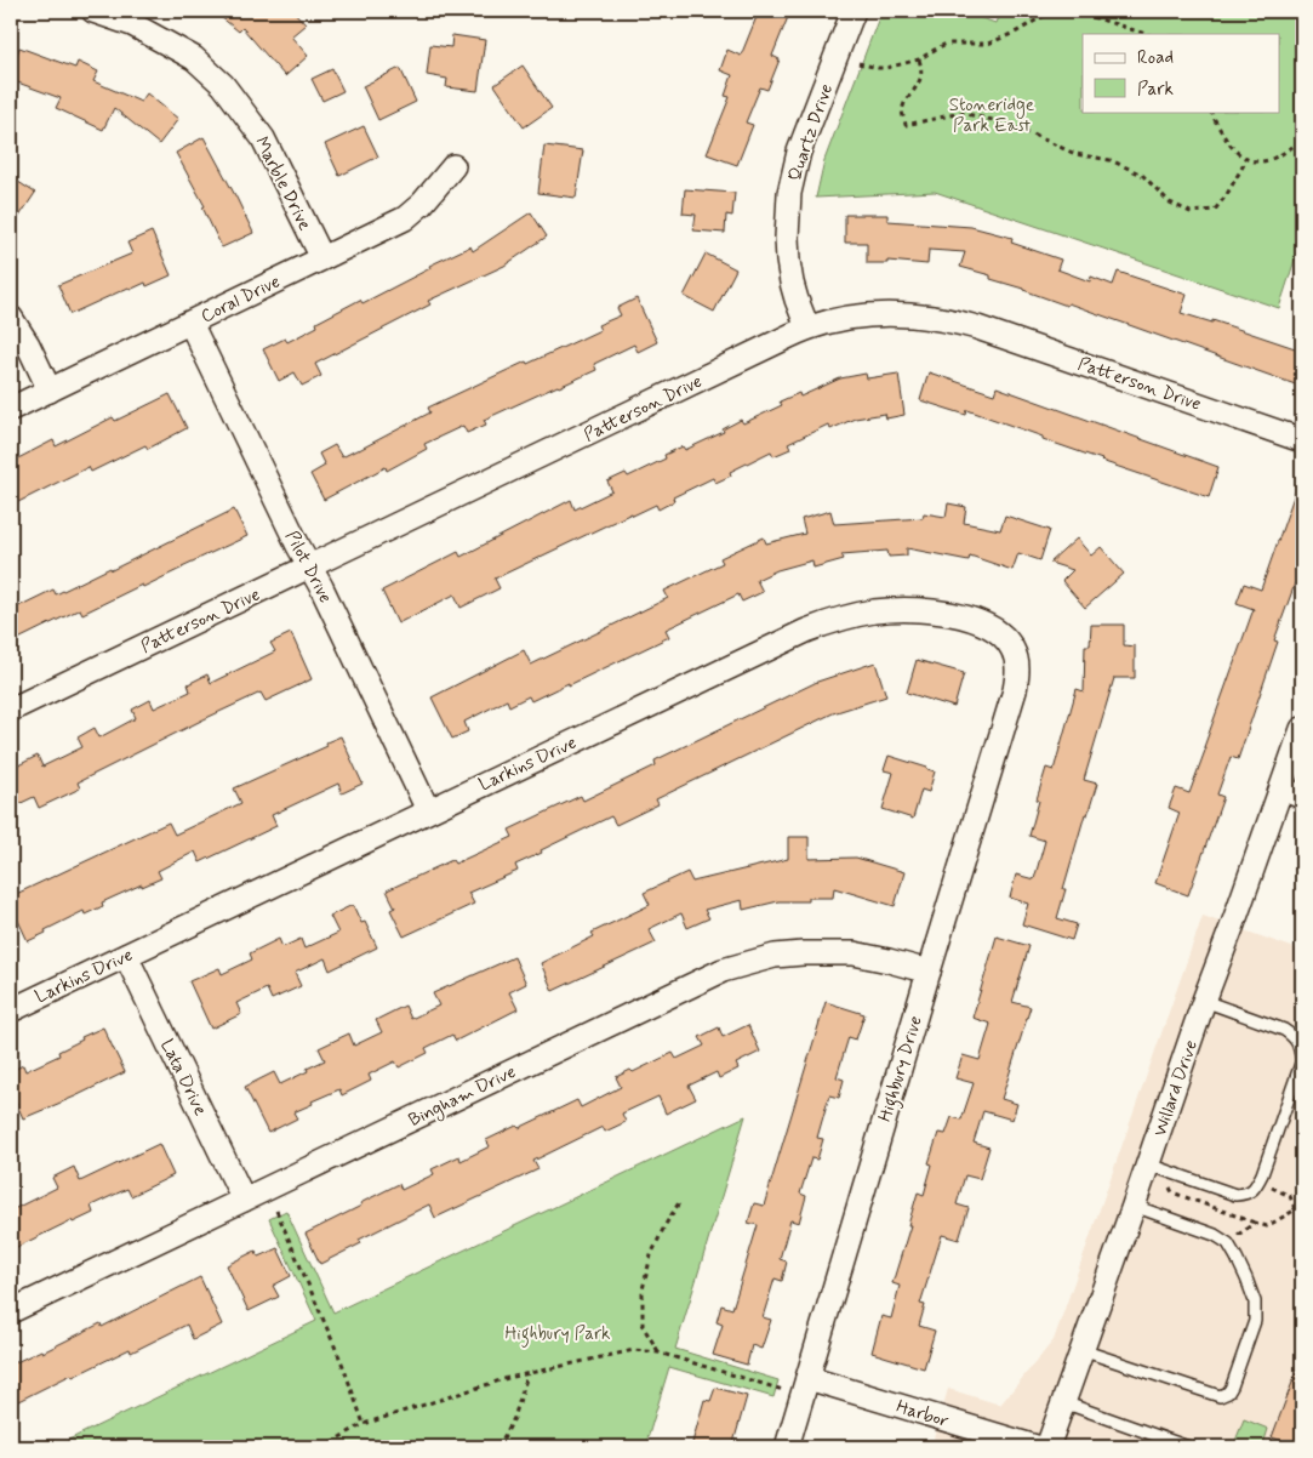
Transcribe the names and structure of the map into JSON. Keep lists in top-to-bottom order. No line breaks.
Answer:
{"streets":{"street":["Quartz Drive","Marble Drive","Coral Drive","Patterson Drive","Pilot Drive","Larkins Drive","Highbury Drive","Lata Drive","Willard Drive","Bingham Drive","Harbor"]},"crossings":[["Quartz Drive","Patterson Drive"],["Marble Drive","Coral Drive"],["Coral Drive","Pilot Drive"],["Patterson Drive","Pilot Drive"],["Pilot Drive","Larkins Drive"],["Larkins Drive","Highbury Drive"],["Larkins Drive","Lata Drive"],["Highbury Drive","Bingham Drive"],["Highbury Drive","Harbor"],["Lata Drive","Bingham Drive"]],"parks":["Stoneridge Park East","Highbury Park"],"legend":["Road","Park"]}
